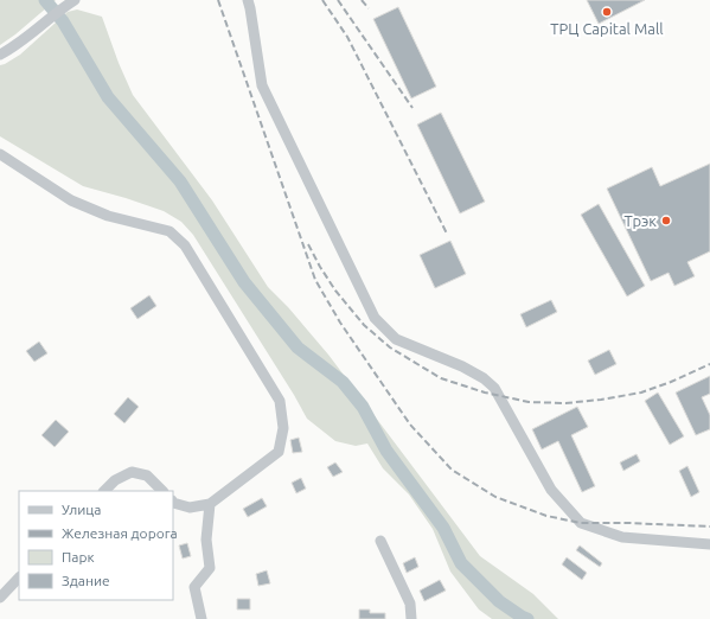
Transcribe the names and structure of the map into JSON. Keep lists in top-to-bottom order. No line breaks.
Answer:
{"places":["ТРЦ Capital Mall","Трэк"],"legend":["Улица","Железная дорога","Парк","Здание"]}
